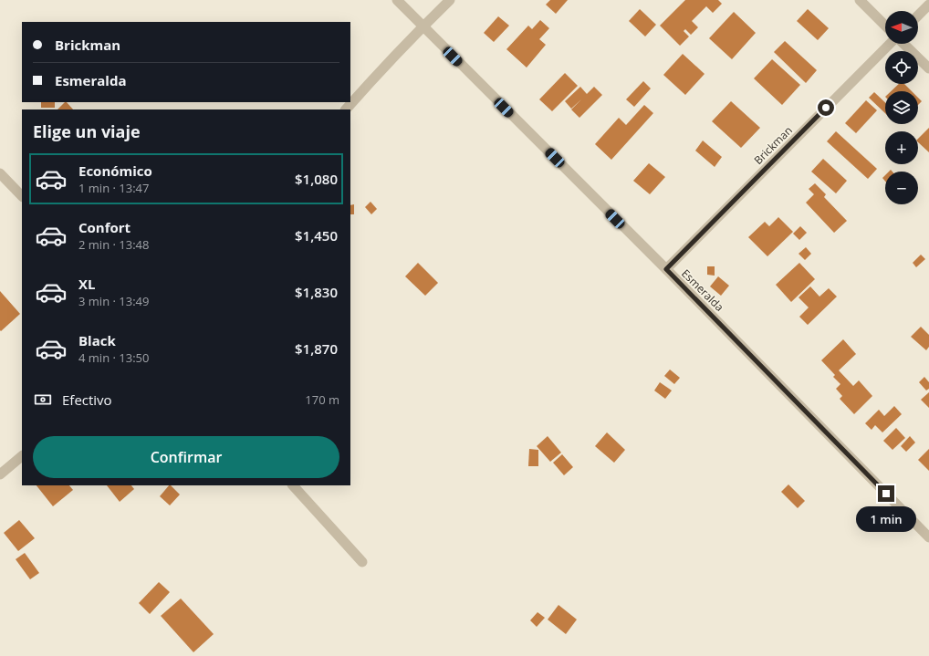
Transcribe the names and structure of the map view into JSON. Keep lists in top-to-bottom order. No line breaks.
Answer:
{"streets":{"street":["Brickman","Esmeralda"]},"crossings":[["Brickman","Esmeralda"]],"north":"left","page":{"map_buttons":["+","−"],"banner":["Brickman","Esmeralda"],"heading":"Elige un viaje","list":[{"name":"Económico","note":"1 min · 13:47","value":"$1,080"},{"name":"Confort","note":"2 min · 13:48","value":"$1,450"},{"name":"XL","note":"3 min · 13:49","value":"$1,830"},{"name":"Black","note":"4 min · 13:50","value":"$1,870"}],"pay":["Efectivo","170 m"],"buttons":"Confirmar","bubble":"1 min"}}
